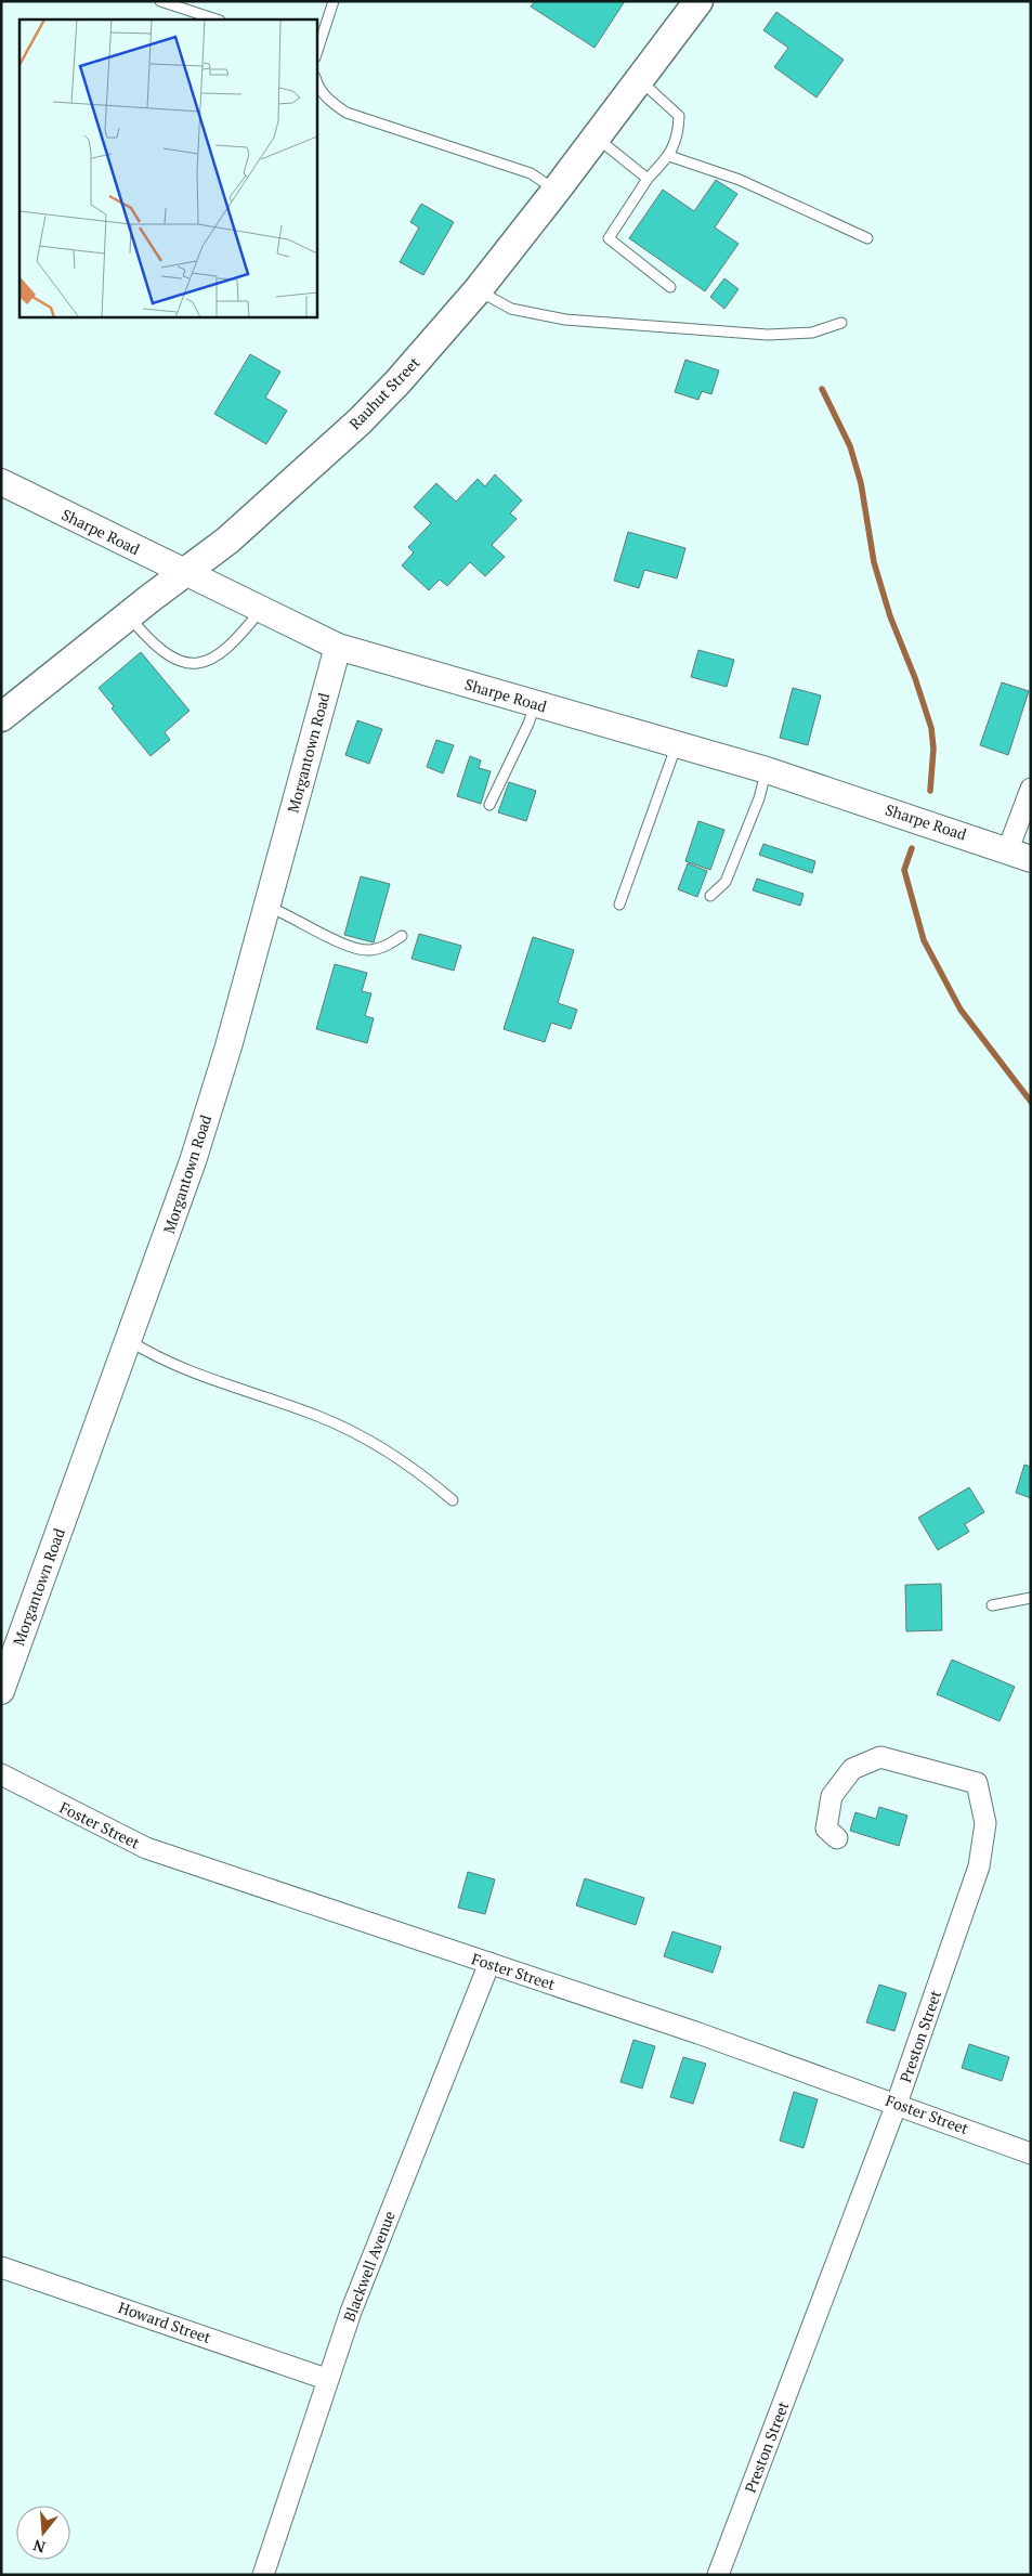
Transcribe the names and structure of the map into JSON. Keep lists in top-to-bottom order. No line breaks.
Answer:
{"streets":{"main road":["Rauhut Street"],"street":["Sharpe Road","Morgantown Road","Foster Street","Preston Street","Blackwell Avenue","Howard Street"]},"crossings":[["Rauhut Street","Sharpe Road"],["Sharpe Road","Morgantown Road"],["Foster Street","Preston Street"],["Foster Street","Blackwell Avenue"],["Blackwell Avenue","Howard Street"]],"north":"bottom"}
